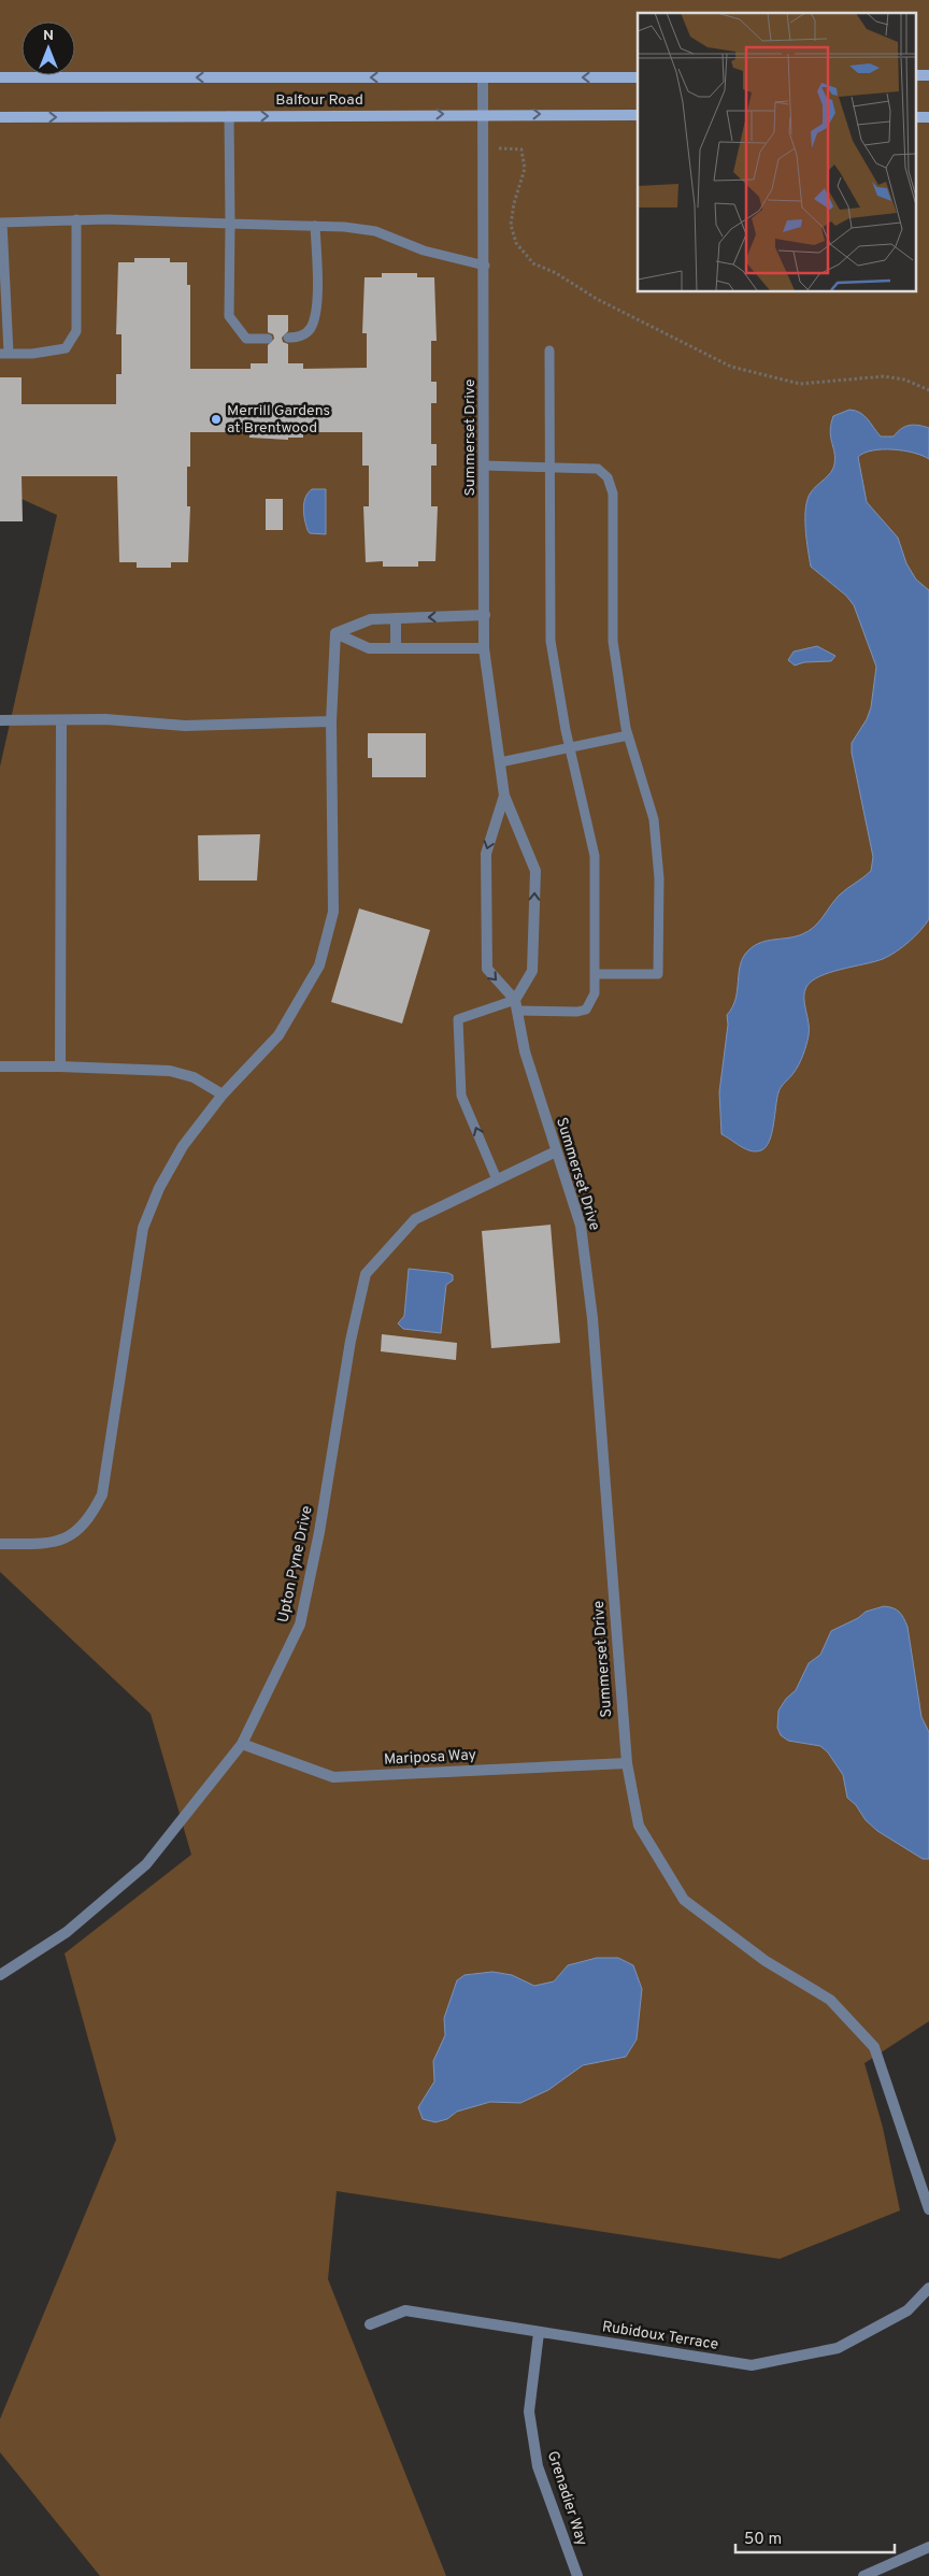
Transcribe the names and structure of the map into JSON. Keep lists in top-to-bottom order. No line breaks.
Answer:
{"streets":{"main road":["Balfour Road"],"street":["Summerset Drive","Upton Pyne Drive","Mariposa Way","Rubidoux Terrace","Grenadier Way"]},"crossings":[["Balfour Road","Summerset Drive"],["Summerset Drive","Upton Pyne Drive"],["Summerset Drive","Mariposa Way"],["Upton Pyne Drive","Mariposa Way"],["Rubidoux Terrace","Grenadier Way"]],"places":["Merrill Gardens at Brentwood"],"scale_bar":"50 m","north":"top"}
